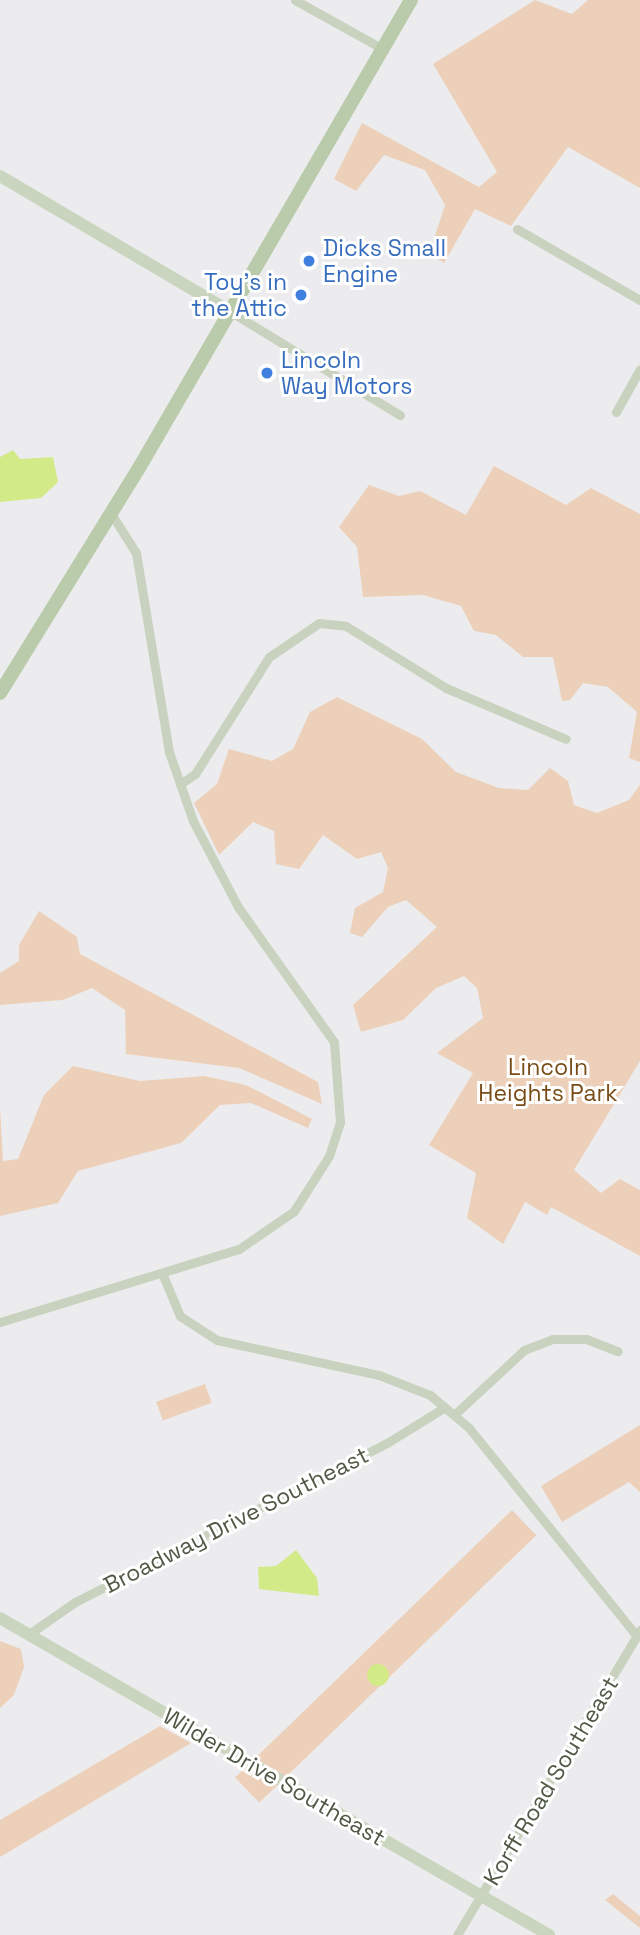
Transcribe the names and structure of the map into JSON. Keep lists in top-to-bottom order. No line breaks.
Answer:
{"streets":{"street":["Broadway Drive Southeast","Wilder Drive Southeast","Korff Road Southeast"]},"crossings":[["Broadway Drive Southeast","Wilder Drive Southeast"],["Wilder Drive Southeast","Korff Road Southeast"]],"parks":["Lincoln Heights Park"],"places":["Dicks Small Engine","Toy's in the Attic","Lincoln Way Motors"]}
